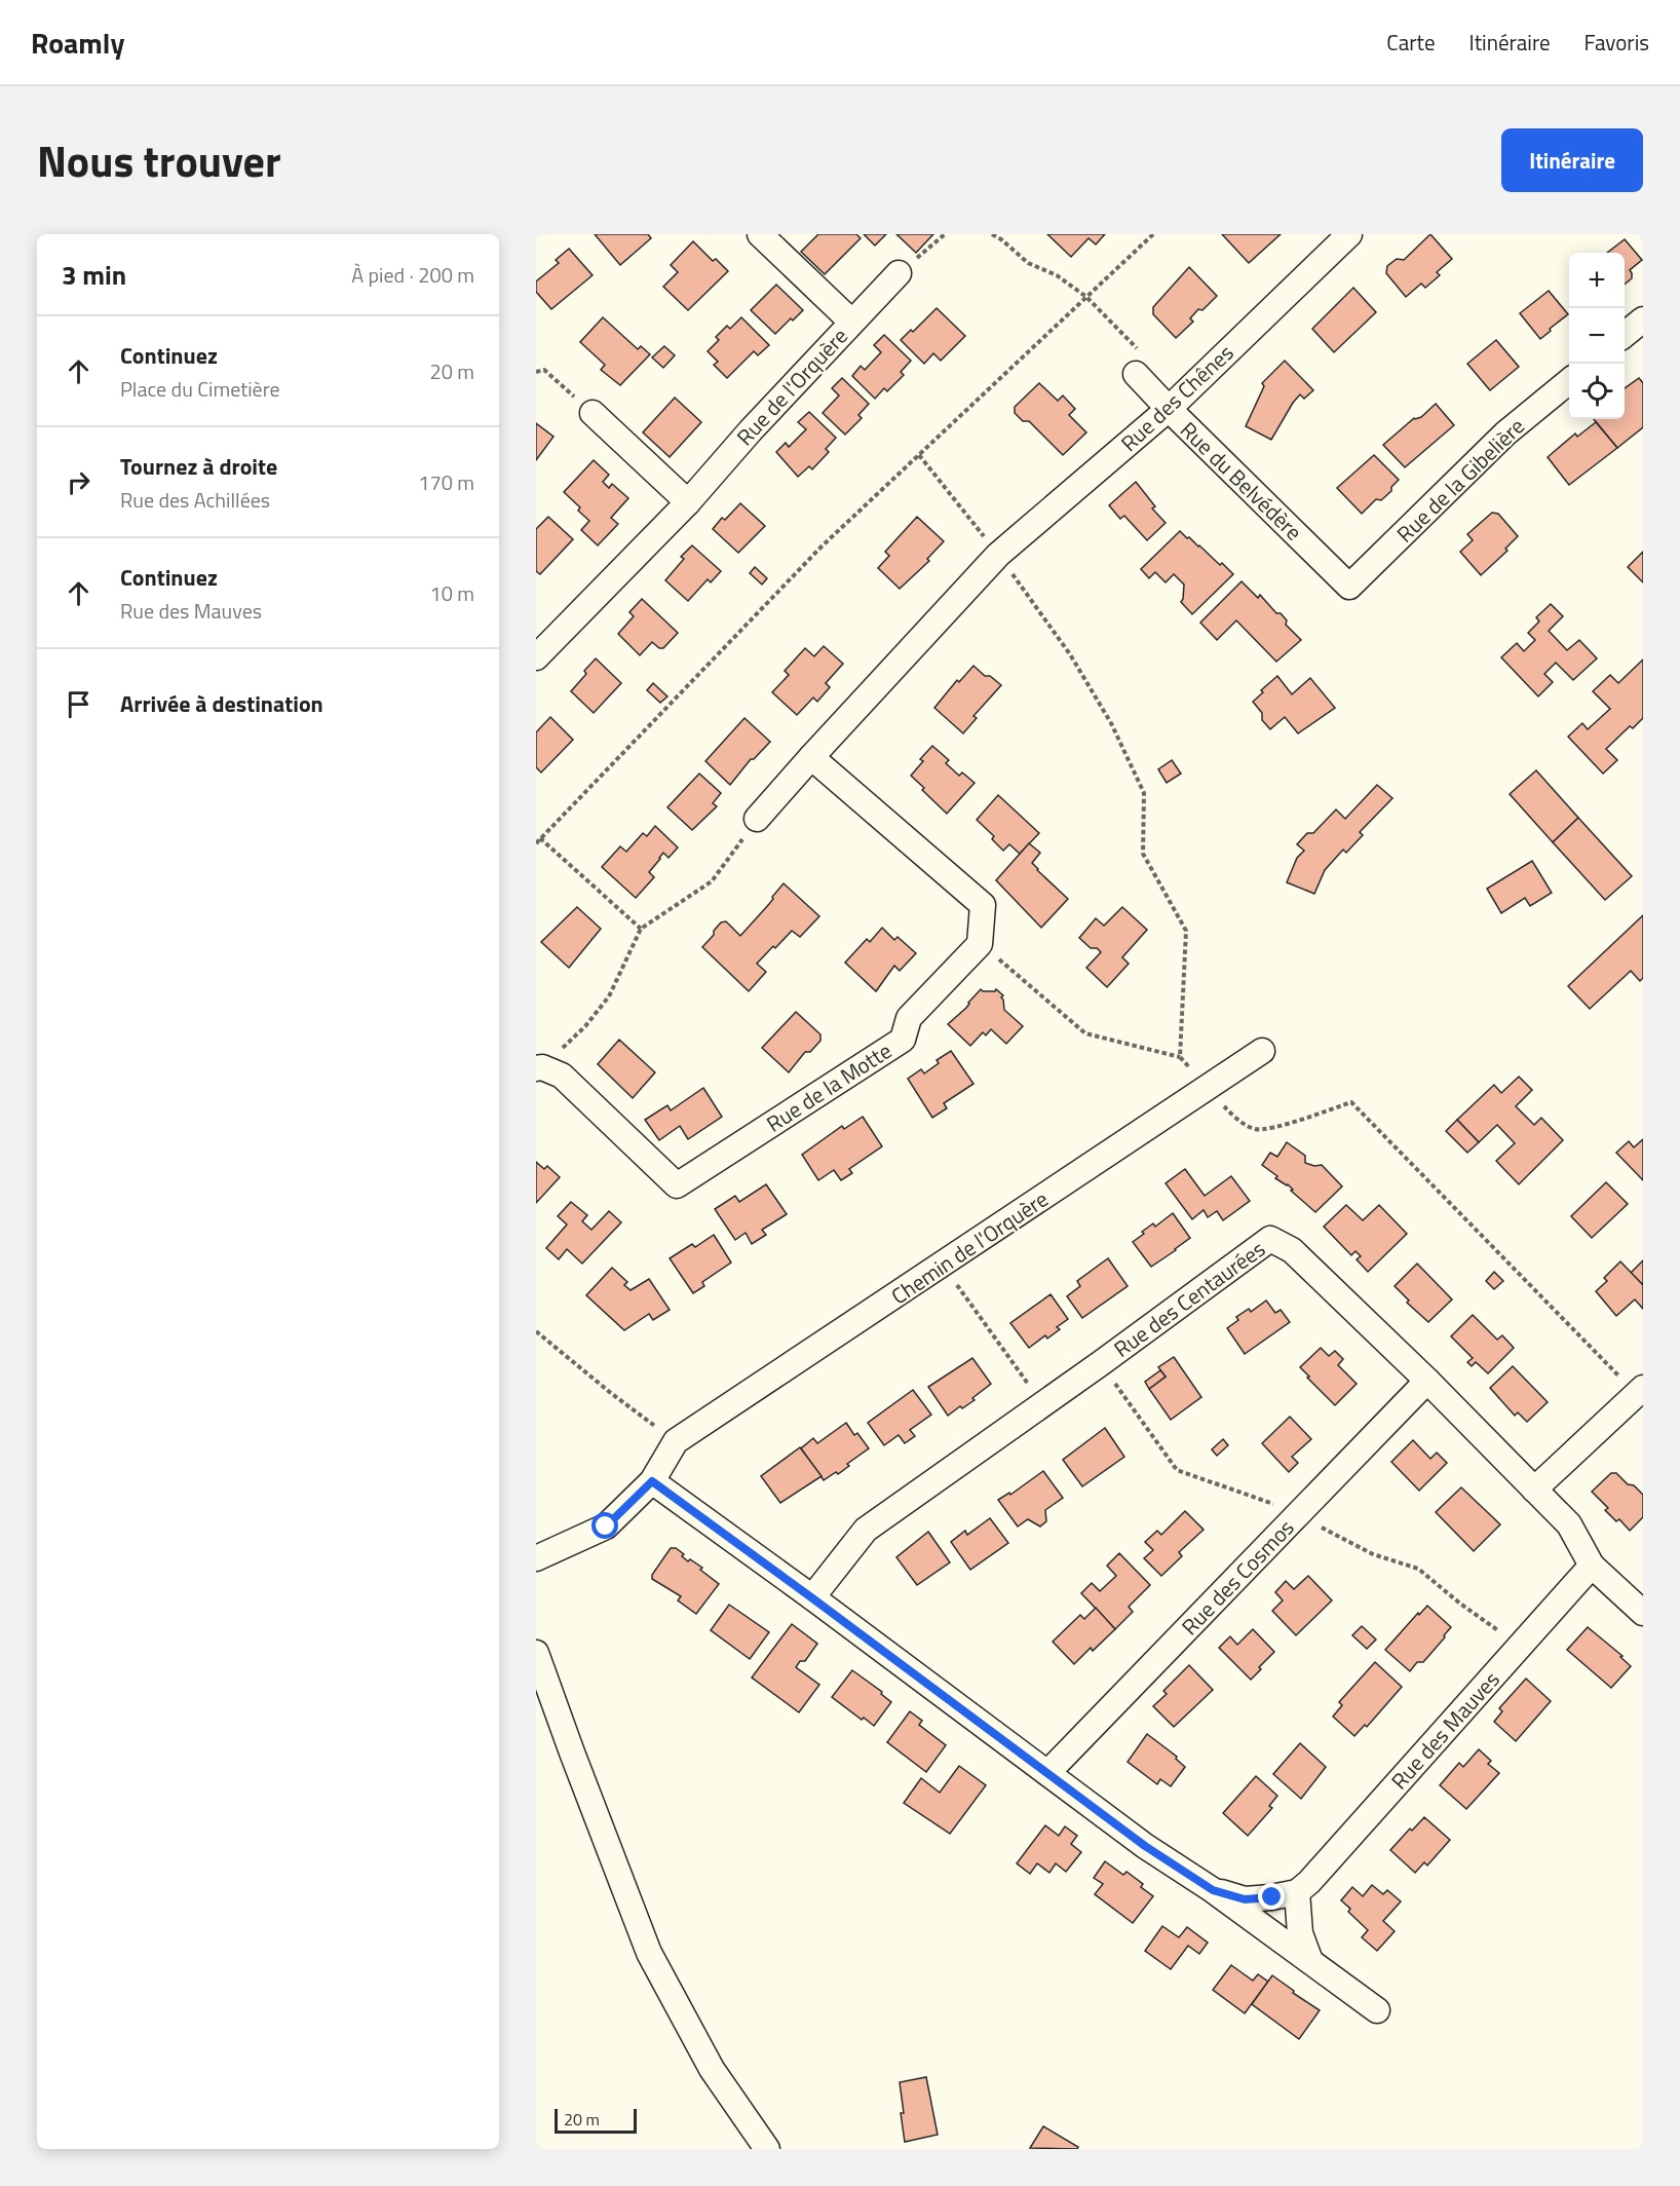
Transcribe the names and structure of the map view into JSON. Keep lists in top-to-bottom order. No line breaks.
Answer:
{"streets":{"street":["Rue de l'Orquère","Rue des Chênes","Rue de la Gibelière","Rue du Belvédère","Rue de la Motte","Chemin de l'Orquère","Rue des Centaurées","Rue des Cosmos","Rue des Mauves"]},"crossings":[["Rue des Chênes","Rue du Belvédère"],["Rue de la Gibelière","Rue du Belvédère"],["Rue des Centaurées","Rue des Cosmos"],["Rue des Centaurées","Rue des Mauves"]],"scale_bar":"20 m","page":{"header":"Roamly","nav":["Carte","Itinéraire","Favoris"],"title":"Nous trouver","buttons":"Itinéraire","heading":["3 min","À pied · 200 m"],"map_buttons":["+","−"],"list":[["Continuez","Place du Cimetière","20 m"],["Tournez à droite","Rue des Achillées","170 m"],["Continuez","Rue des Mauves","10 m"],"Arrivée à destination"],"scale":"20 m"}}
